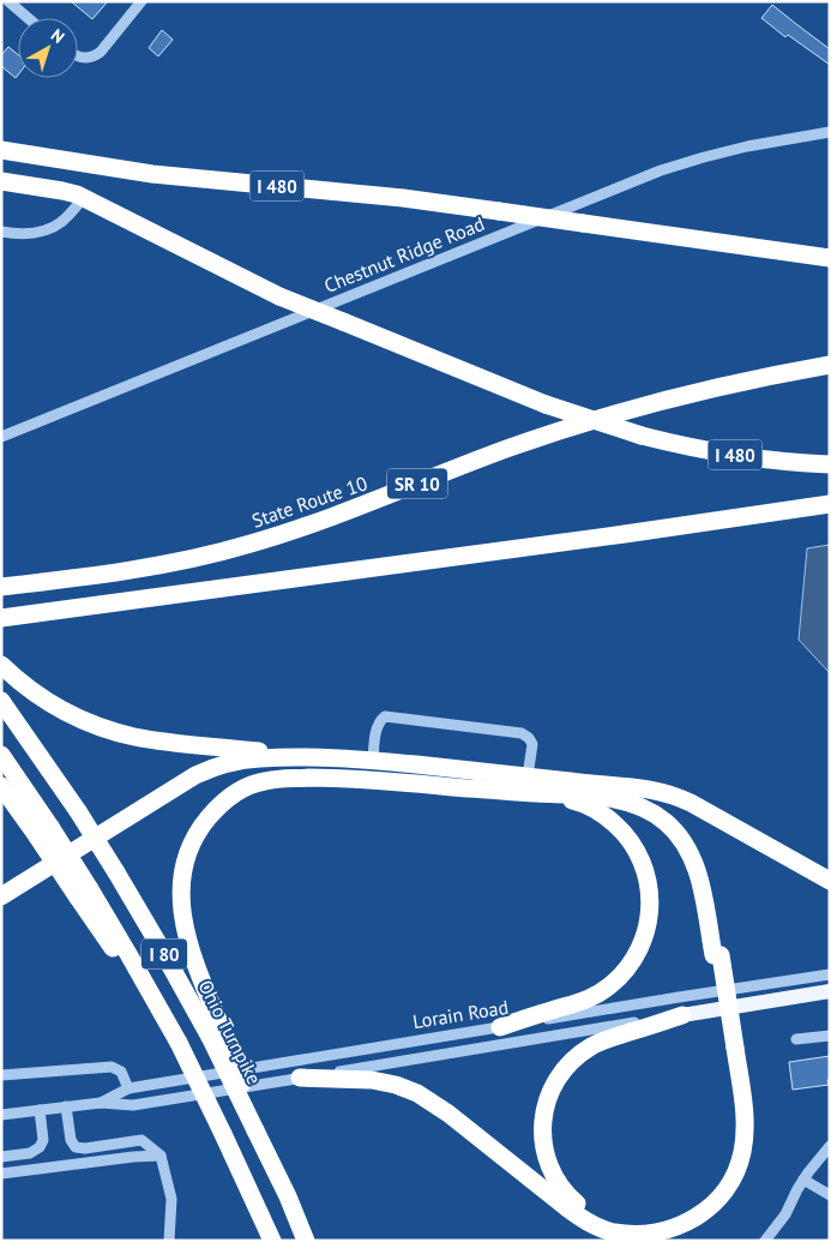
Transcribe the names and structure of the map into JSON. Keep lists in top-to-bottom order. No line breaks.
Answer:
{"streets":{"highway":["I 480","SR 10","State Route 10","I 80","Ohio Turnpike"],"main road":["Lorain Road"],"street":["Chestnut Ridge Road"]},"north":"top right"}
